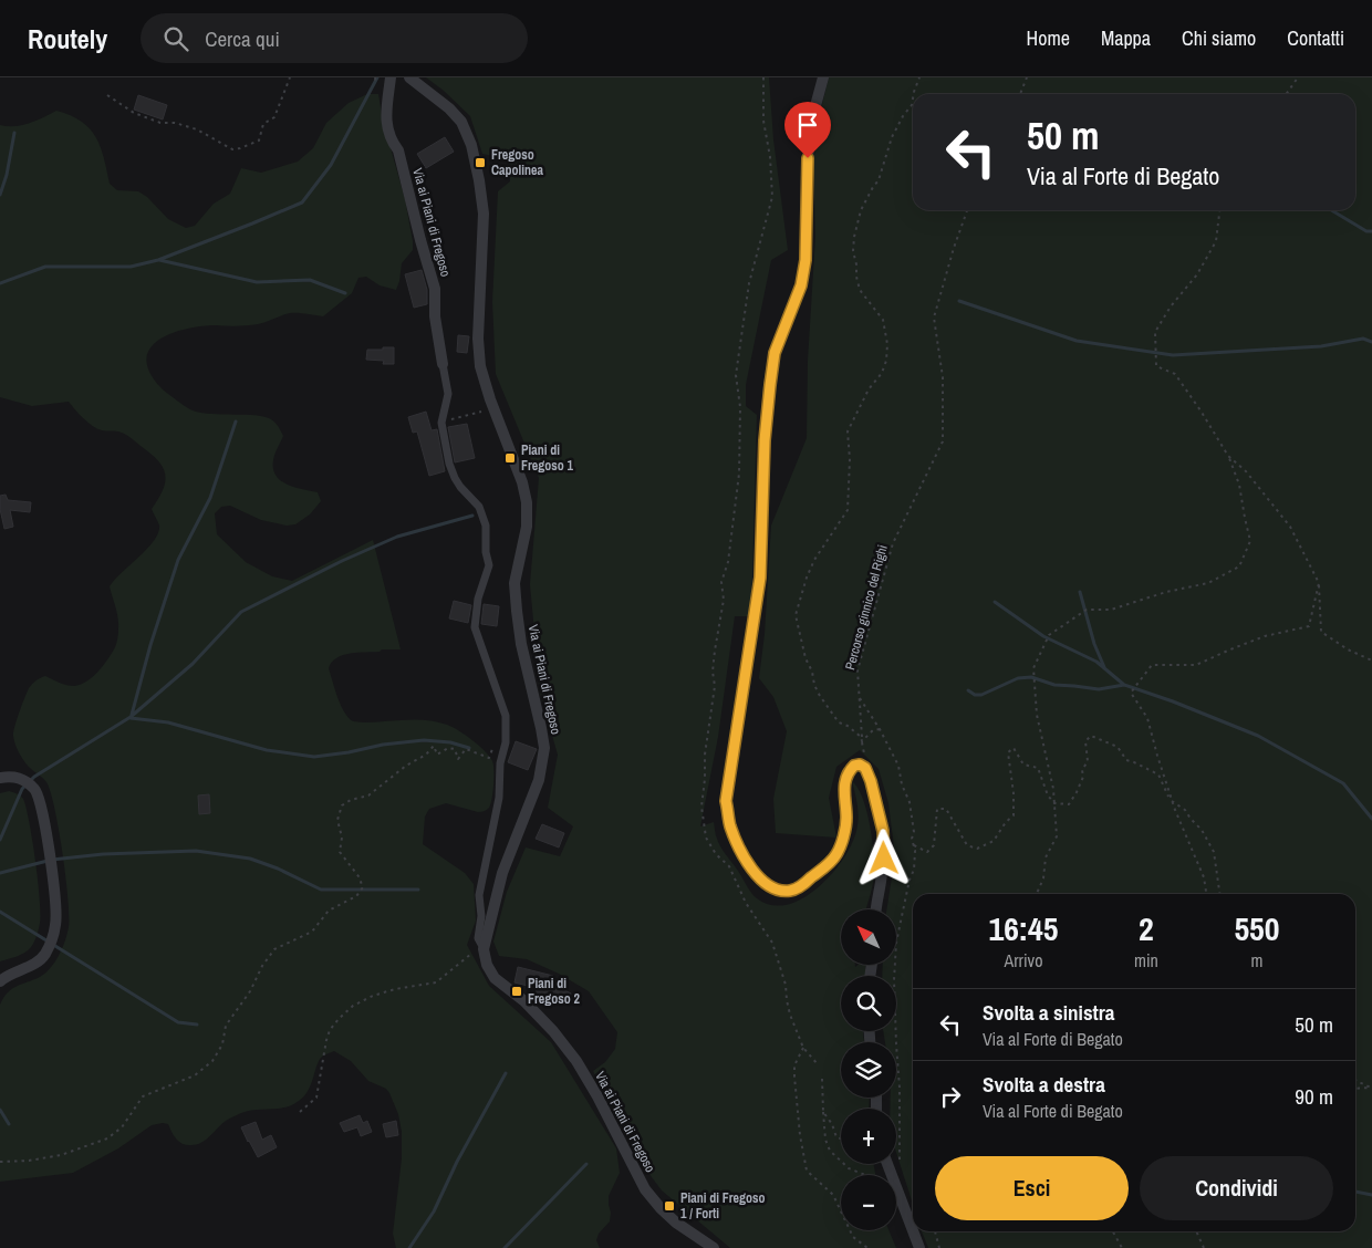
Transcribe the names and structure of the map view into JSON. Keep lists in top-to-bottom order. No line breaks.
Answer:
{"streets":{"street":["Via ai Piani di Fregoso"],"path":["Percorso ginnico del Righi"]},"places":{"transit":["Fregoso Capolinea","Piani di Fregoso 1","Piani di Fregoso 2","Piani di Fregoso 1 / Forti"]},"north":"top left","page":{"header":"Routely","search":"Cerca qui","nav":["Home","Mappa","Chi siamo","Contatti"],"turn":["50 m","Via al Forte di Begato"],"eta":["16:45","Arrivo","2","min","550","m"],"map_buttons":["+","−"],"list":[{"name":"Svolta a sinistra","note":"Via al Forte di Begato","value":"50 m"},{"name":"Svolta a destra","note":"Via al Forte di Begato","value":"90 m"}],"buttons":["Esci","Condividi"]}}
